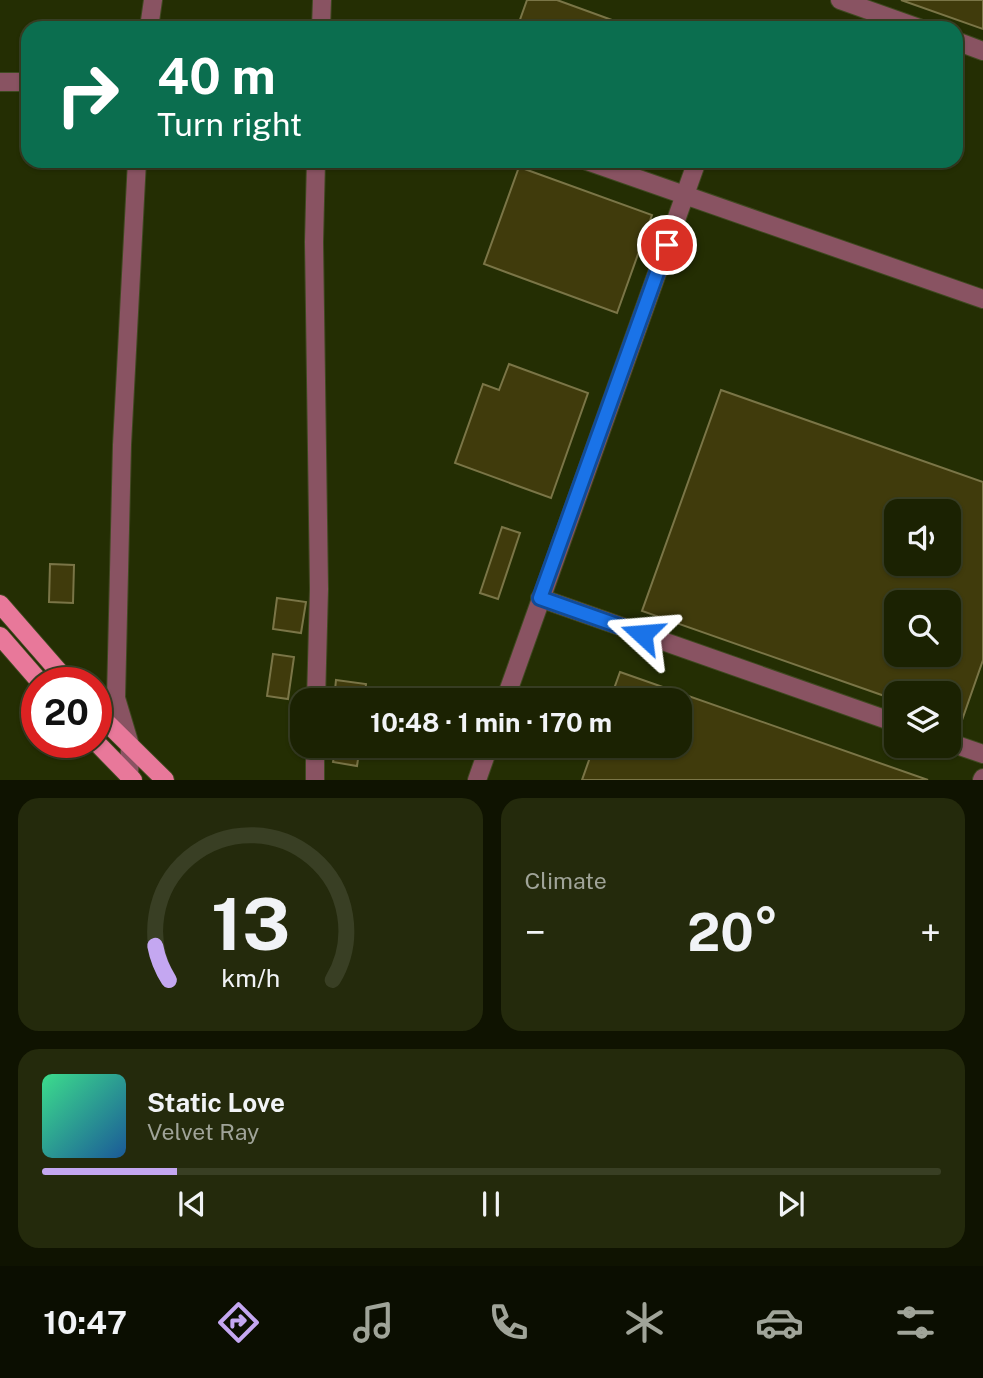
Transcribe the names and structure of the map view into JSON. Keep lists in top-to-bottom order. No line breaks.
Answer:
{"page":{"turn":["40 m","Turn right"],"limit":"20","trip":"10:48 · 1 min · 170 m","tile":"Climate","heat":["−","20°","+"],"song":["Static Love","Velvet Ray"],"tabs":"10:47","gauge":["13","km/h"]}}
